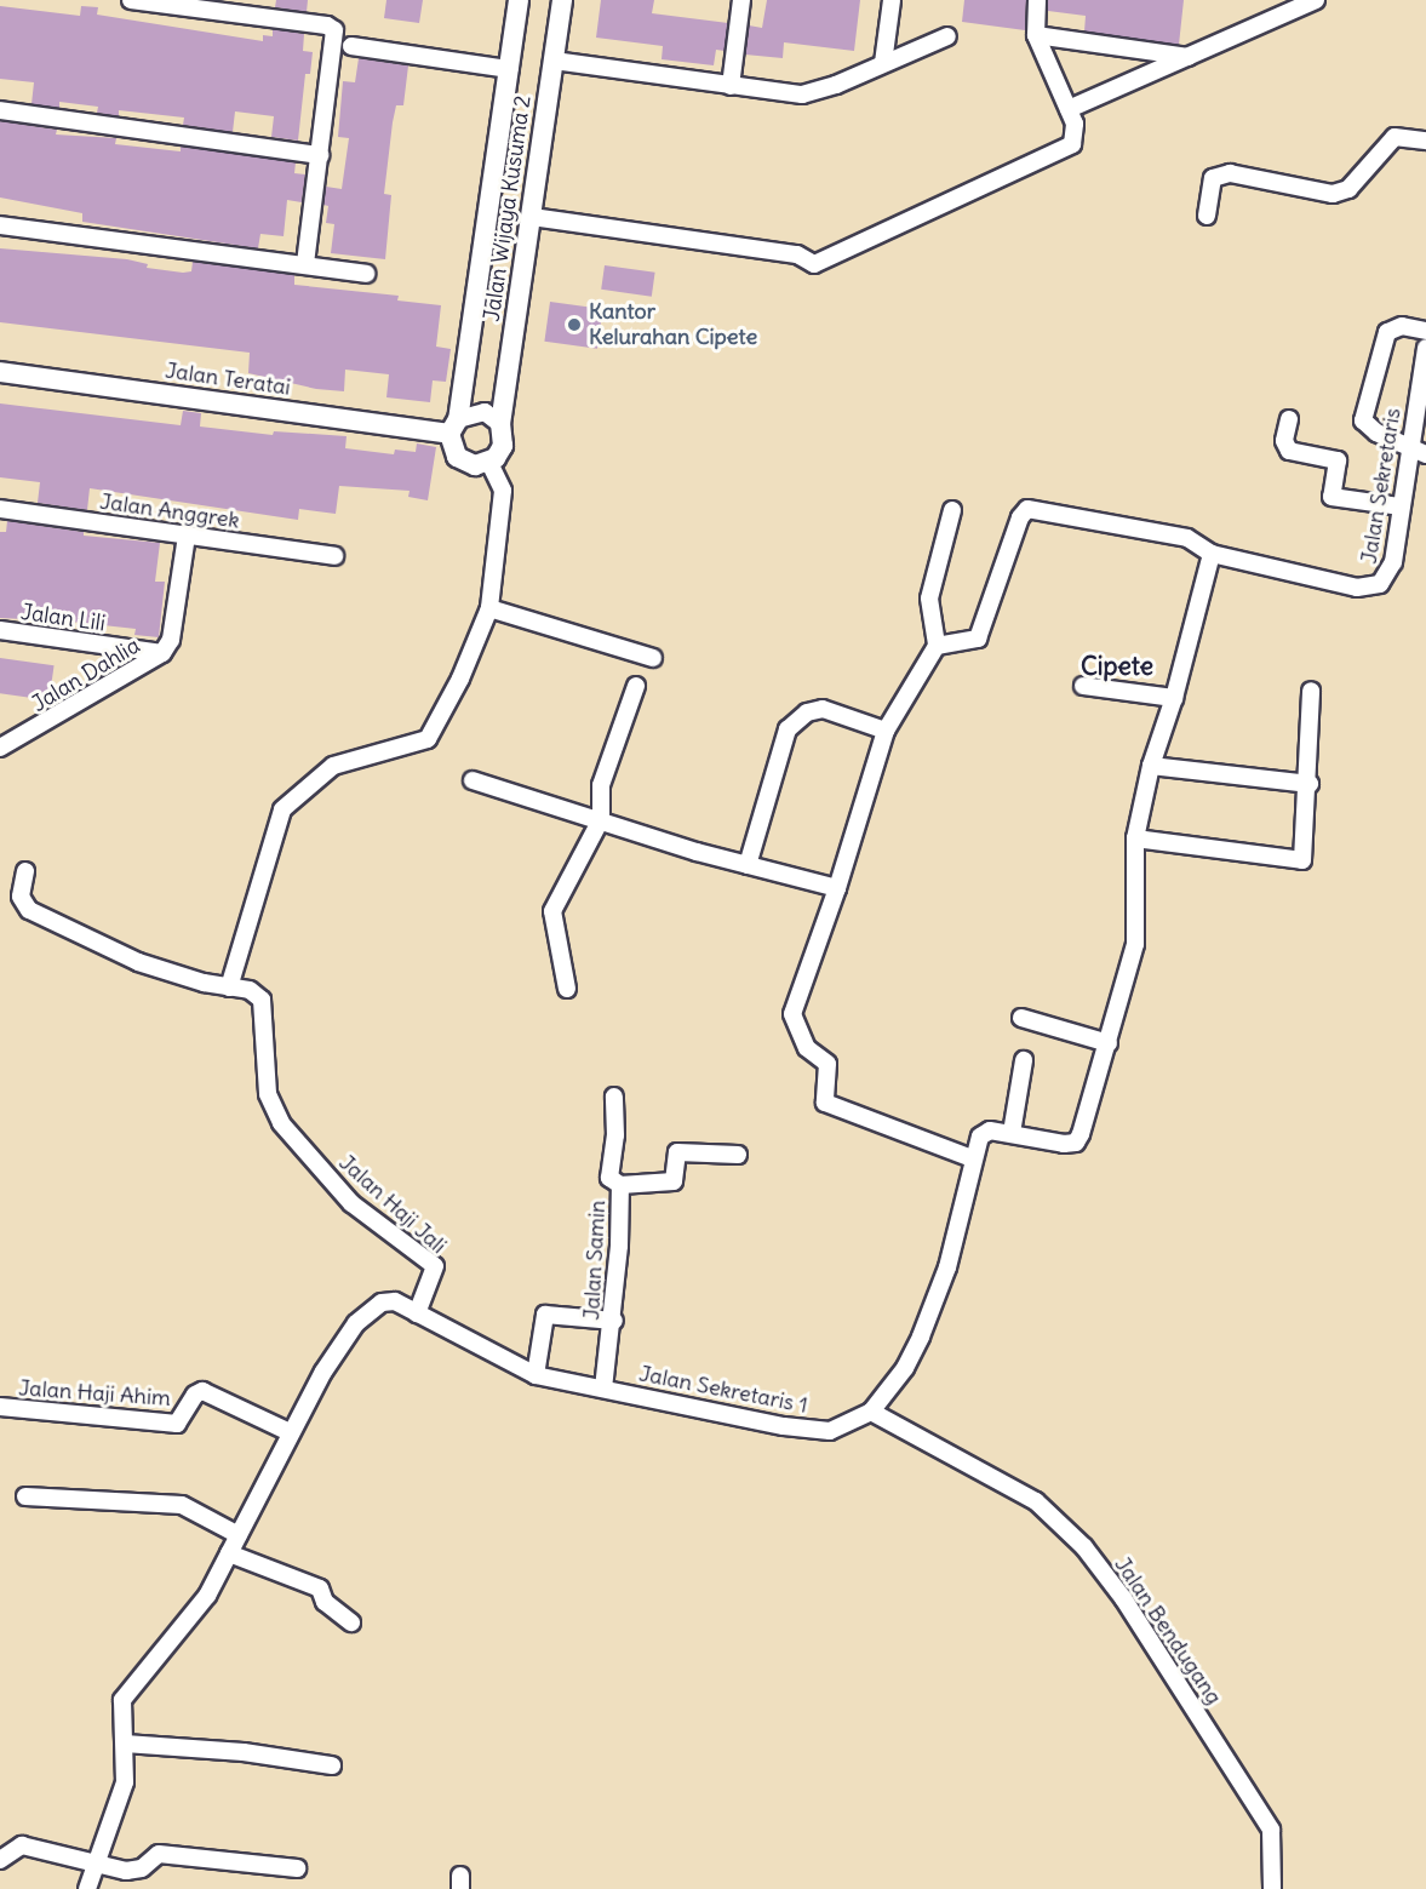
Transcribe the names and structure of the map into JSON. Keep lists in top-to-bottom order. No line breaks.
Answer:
{"streets":{"street":["Jalan Wijaya Kusuma 2","Jalan Teratai","Jalan Sekretaris","Jalan Anggrek","Jalan Lili","Jalan Dahlia","Jalan Haji Jali","Jalan Samin","Jalan Sekretaris 1","Jalan Haji Ahim","Jalan Bendugang"]},"crossings":[["Jalan Wijaya Kusuma 2","Jalan Teratai"],["Jalan Sekretaris","Jalan Sekretaris 1"],["Jalan Anggrek","Jalan Dahlia"],["Jalan Lili","Jalan Dahlia"],["Jalan Haji Jali","Jalan Sekretaris 1"],["Jalan Samin","Jalan Sekretaris 1"],["Jalan Sekretaris 1","Jalan Haji Ahim"],["Jalan Sekretaris 1","Jalan Bendugang"]],"districts":["Cipete"],"places":["Kantor Kelurahan Cipete"]}
